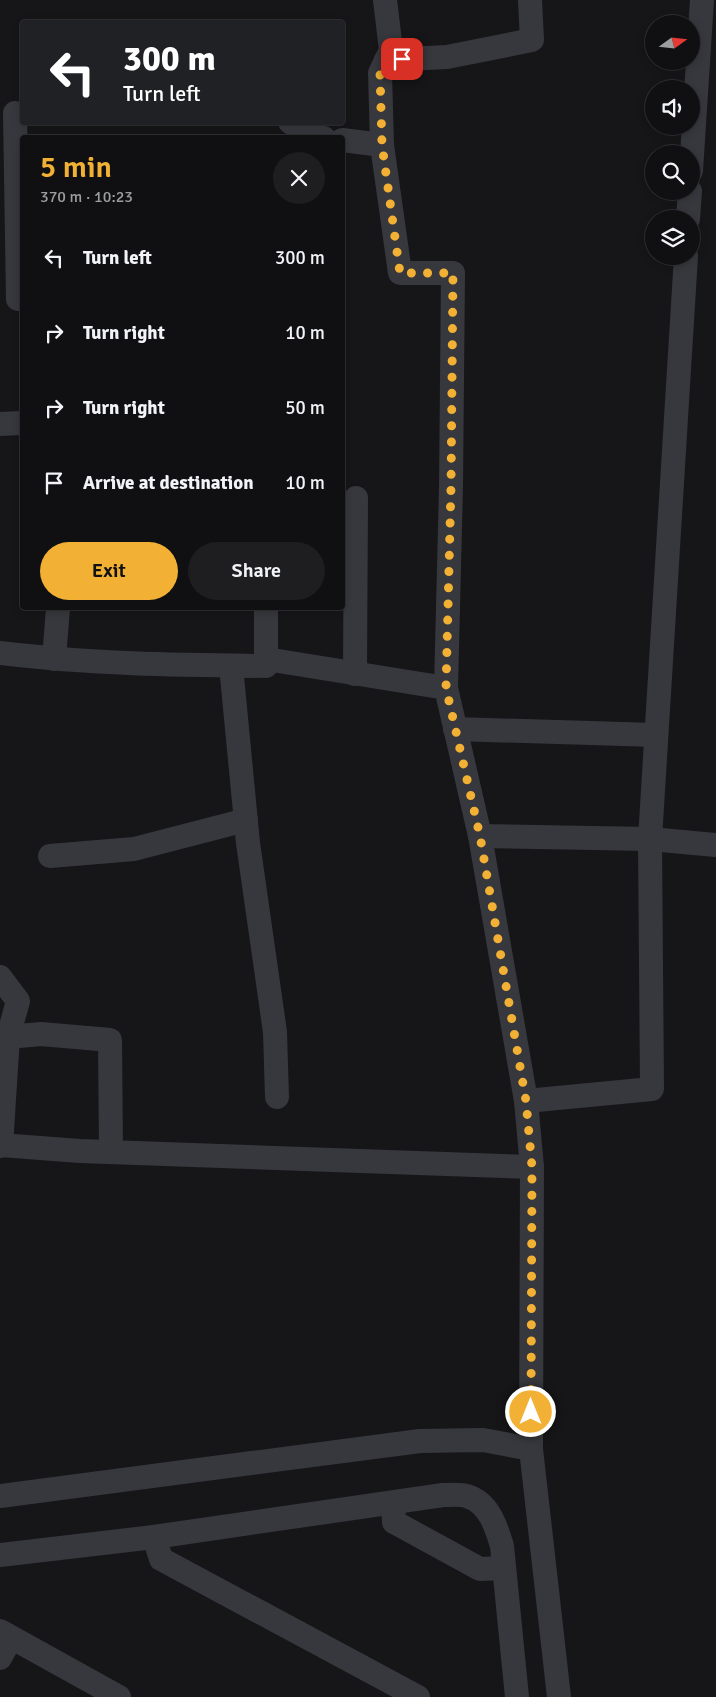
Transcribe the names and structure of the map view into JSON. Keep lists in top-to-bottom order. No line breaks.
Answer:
{"north":"right","page":{"turn":["300 m","Turn left"],"heading":["5 min","370 m · 10:23"],"list":[{"name":"Turn left","value":"300 m"},{"name":"Turn right","value":"10 m"},{"name":"Turn right","value":"50 m"},{"name":"Arrive at destination","value":"10 m"}],"buttons":["Exit","Share"]}}
